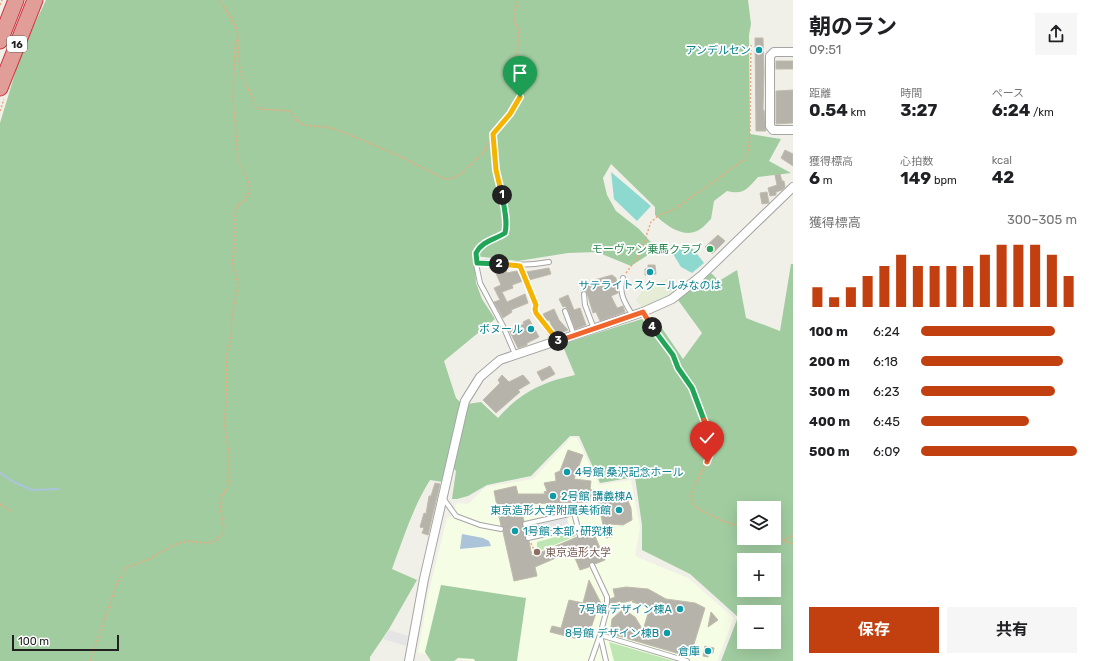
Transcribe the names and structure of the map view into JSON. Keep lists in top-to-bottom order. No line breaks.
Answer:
{"streets":{"highway":["16"]},"places":["アンデルセン","モーヴァン乗馬クラブ","サテライトスクールみなのは","ボヌール","4号館 桑沢記念ホール","2号館 講義棟A","東京造形大学附属美術館","1号館 本部･研究棟","東京造形大学","7号館 デザイン棟A","8号館 デザイン棟B","倉庫"],"scale_bar":"100 m","page":{"heading":["朝のラン","09:51"],"stats":[["距離","0.54 km"],["時間","3:27"],["ペース","6:24 /km"],["獲得標高","6 m"],["心拍数","149 bpm"],["kcal","42"]],"pins":["1","2","4","3"],"chart":["獲得標高","300–305 m"],"list":[{"name":"100 m","note":"6:24"},{"name":"200 m","note":"6:18"},{"name":"300 m","note":"6:23"},{"name":"400 m","note":"6:45"},{"name":"500 m","note":"6:09"}],"map_buttons":["+","−"],"buttons":["保存","共有"],"scale":"100 m"}}
